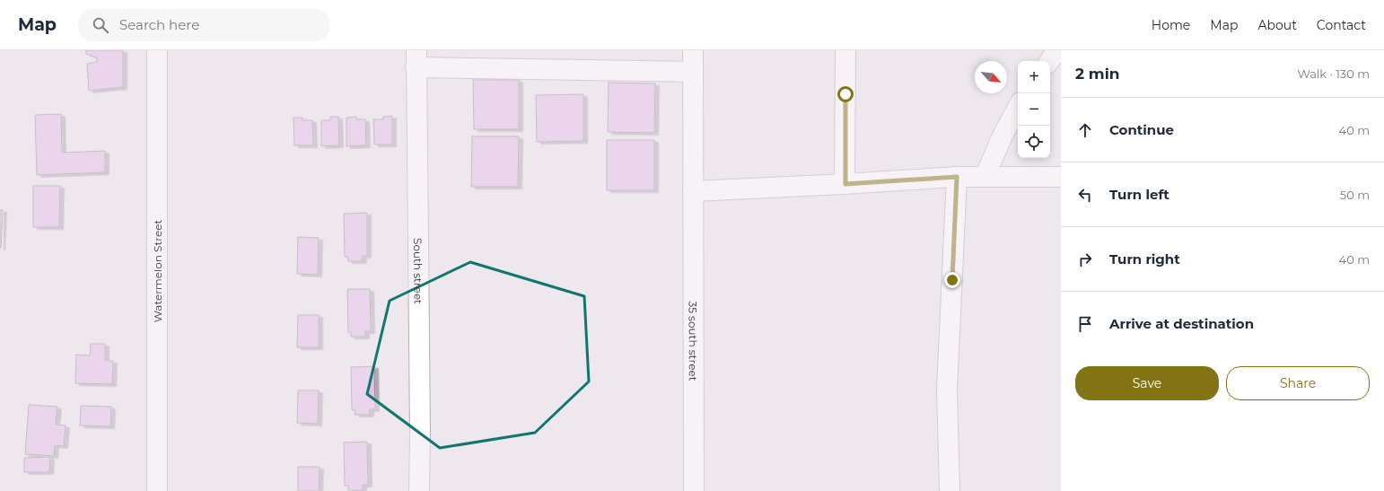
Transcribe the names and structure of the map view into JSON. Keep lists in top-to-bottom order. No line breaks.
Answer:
{"streets":{"street":["South street","Watermelon Street","35 south street"]},"north":"bottom right","page":{"header":"Map","search":"Search here","nav":["Home","Map","About","Contact"],"heading":["2 min","Walk · 130 m"],"map_buttons":["+","−"],"list":[["Continue","40 m"],["Turn left","50 m"],["Turn right","40 m"],"Arrive at destination"],"buttons":["Save","Share"]}}
